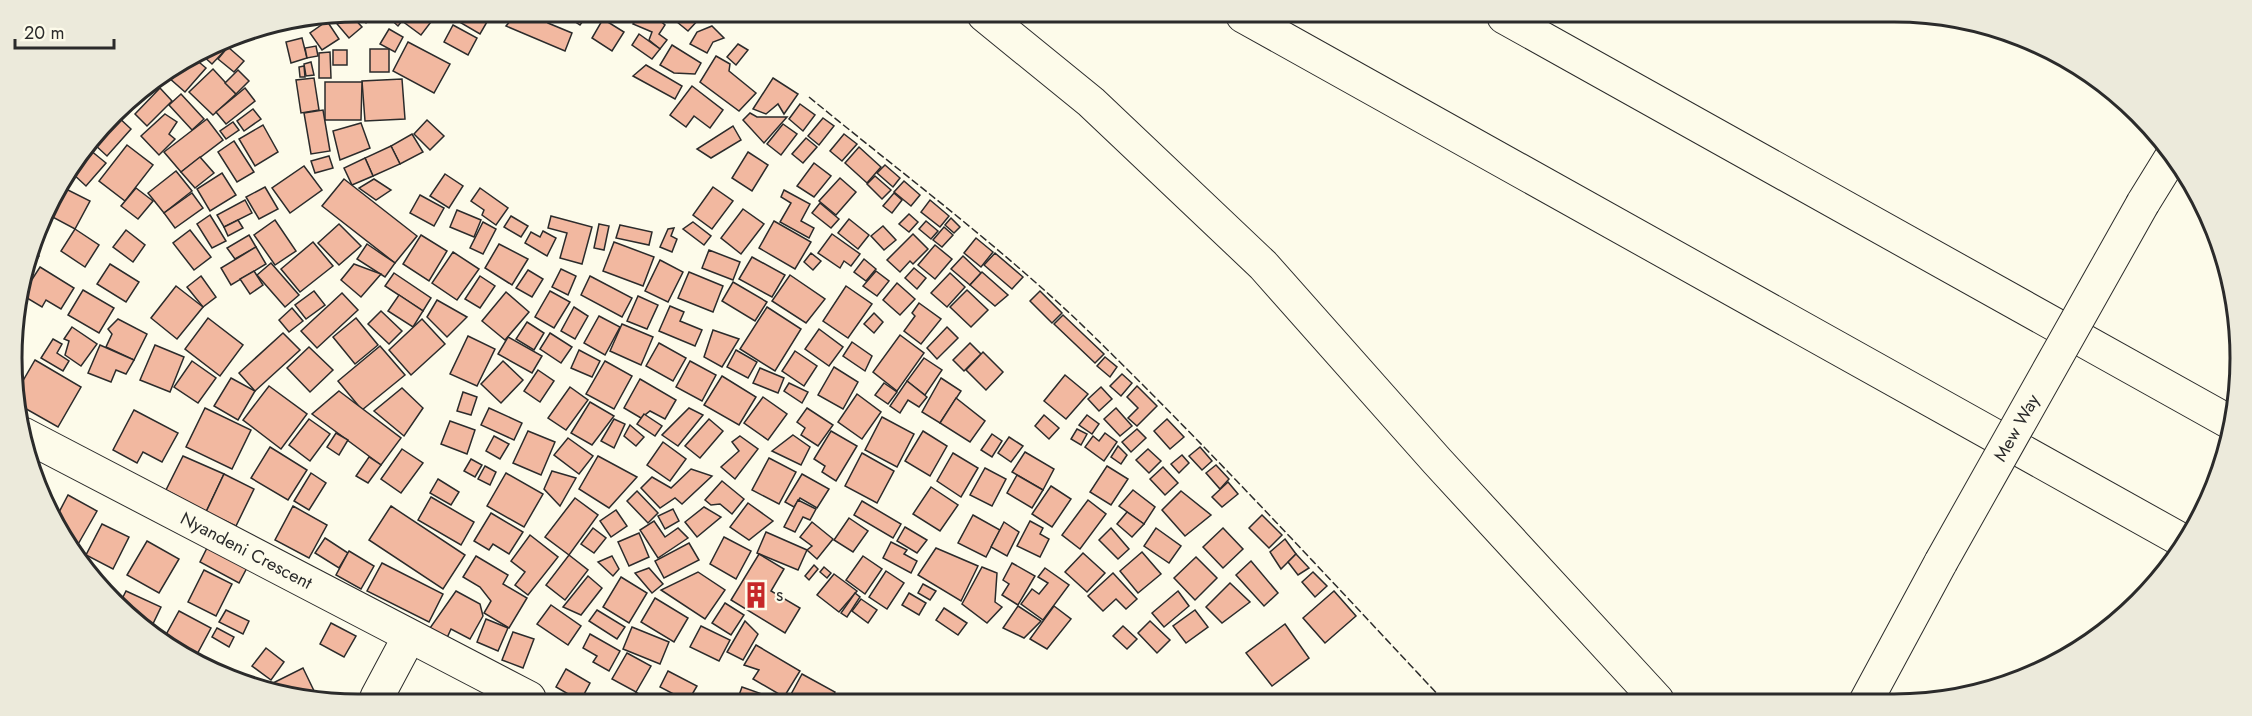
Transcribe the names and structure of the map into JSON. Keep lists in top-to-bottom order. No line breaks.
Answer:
{"streets":{"main road":["Mew Way","Nyandeni Crescent"]},"places":{"building":["s"]},"scale_bar":"20 m"}
